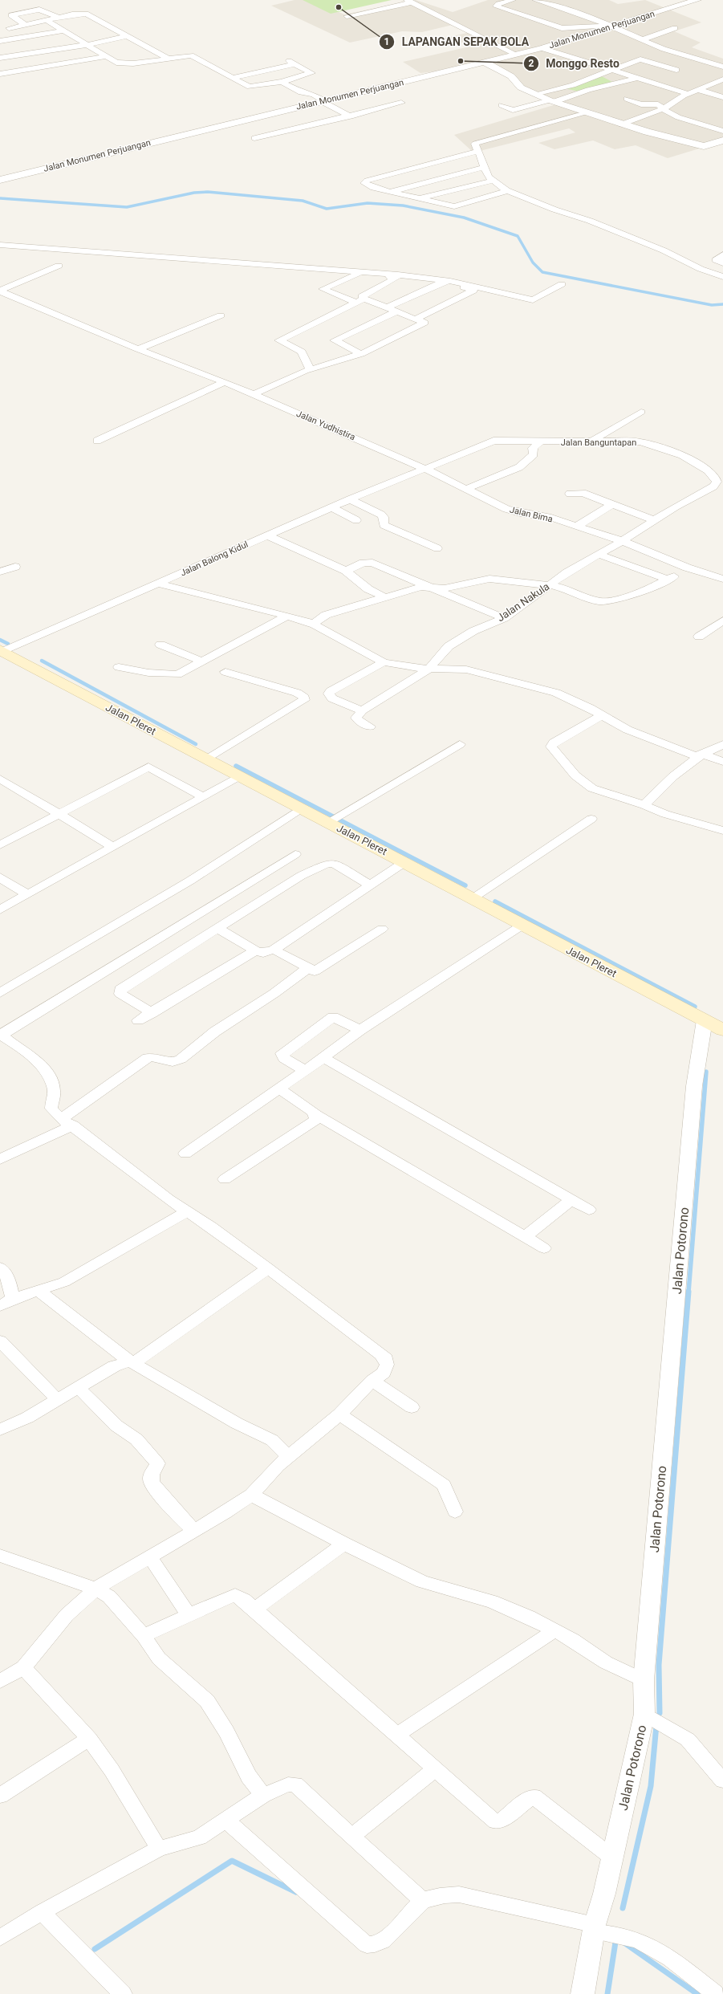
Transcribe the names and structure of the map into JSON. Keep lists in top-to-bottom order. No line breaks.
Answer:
{"streets":{"main road":["Jalan Pleret"],"street":["Jalan Monumen Perjuangan","Jalan Yudhistira","Jalan Banguntapan","Jalan Bima","Jalan Balong Kidul","Jalan Nakula","Jalan Potorono"]},"crossings":[["Jalan Yudhistira","Jalan Banguntapan"],["Jalan Yudhistira","Jalan Bima"],["Jalan Yudhistira","Jalan Balong Kidul"],["Jalan Banguntapan","Jalan Bima"],["Jalan Banguntapan","Jalan Balong Kidul"],["Jalan Banguntapan","Jalan Nakula"],["Jalan Bima","Jalan Balong Kidul"],["Jalan Bima","Jalan Nakula"],["Jalan Balong Kidul","Jalan Pleret"],["Jalan Pleret","Jalan Potorono"]],"places":["LAPANGAN SEPAK BOLA","Monggo Resto"]}
